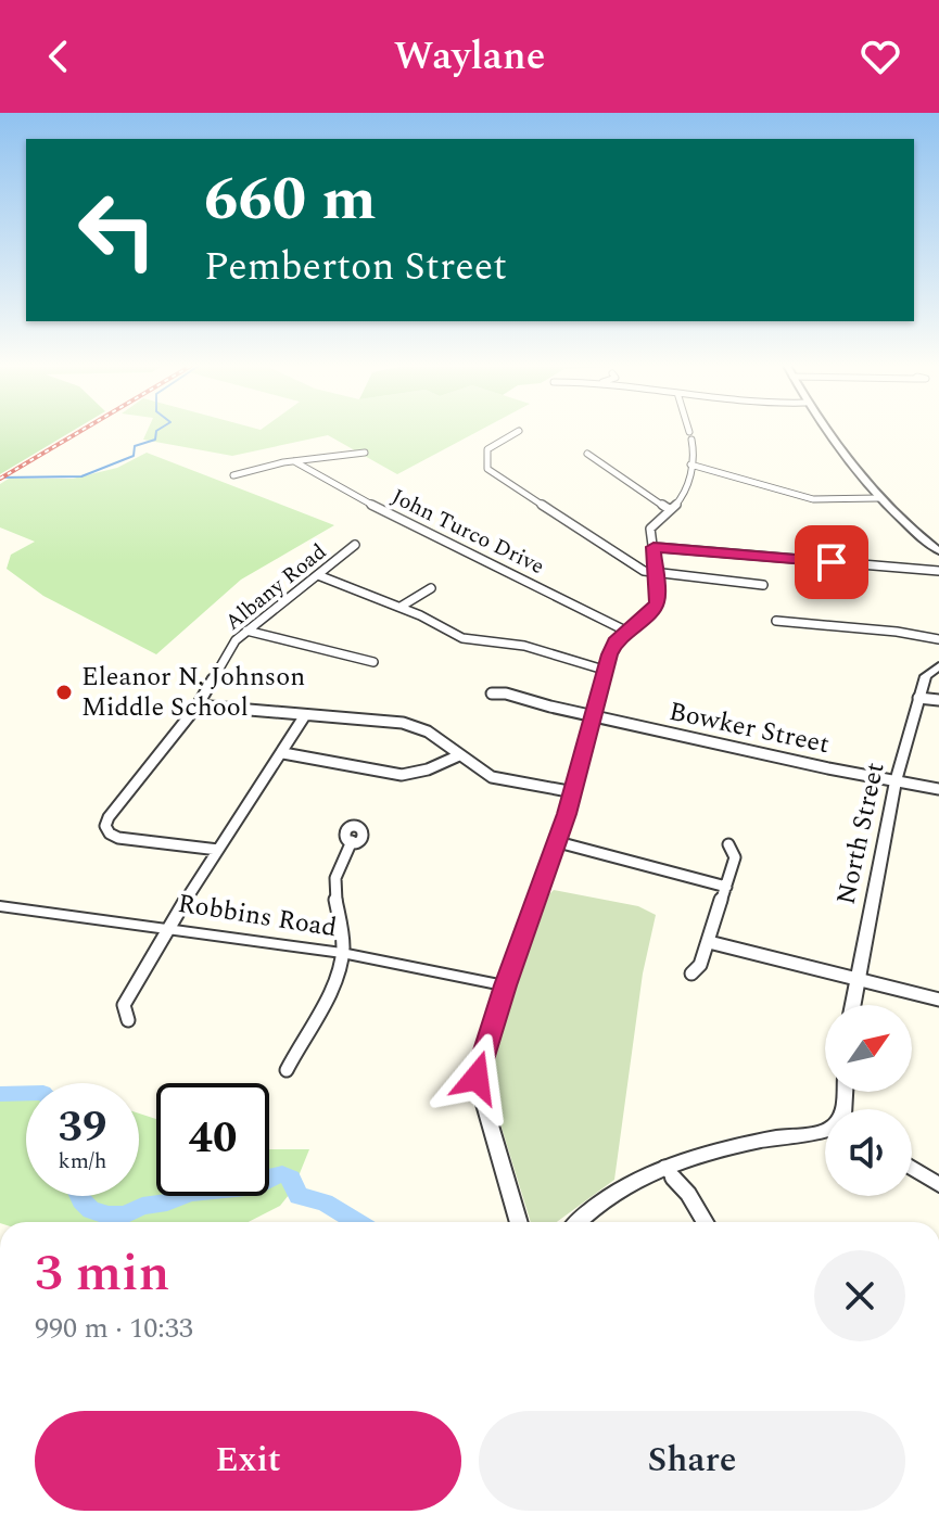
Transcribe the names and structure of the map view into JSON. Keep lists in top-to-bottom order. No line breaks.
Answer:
{"streets":{"street":["John Turco Drive","Albany Road","Bowker Street","North Street","Robbins Road"]},"crossings":[["Bowker Street","North Street"]],"places":["Eleanor N. Johnson Middle School"],"north":"top right","page":{"header":"Waylane","turn":["660 m","Pemberton Street"],"speed":"39 km/h","limit":"40","heading":["3 min","990 m · 10:33"],"buttons":["Exit","Share"]}}
